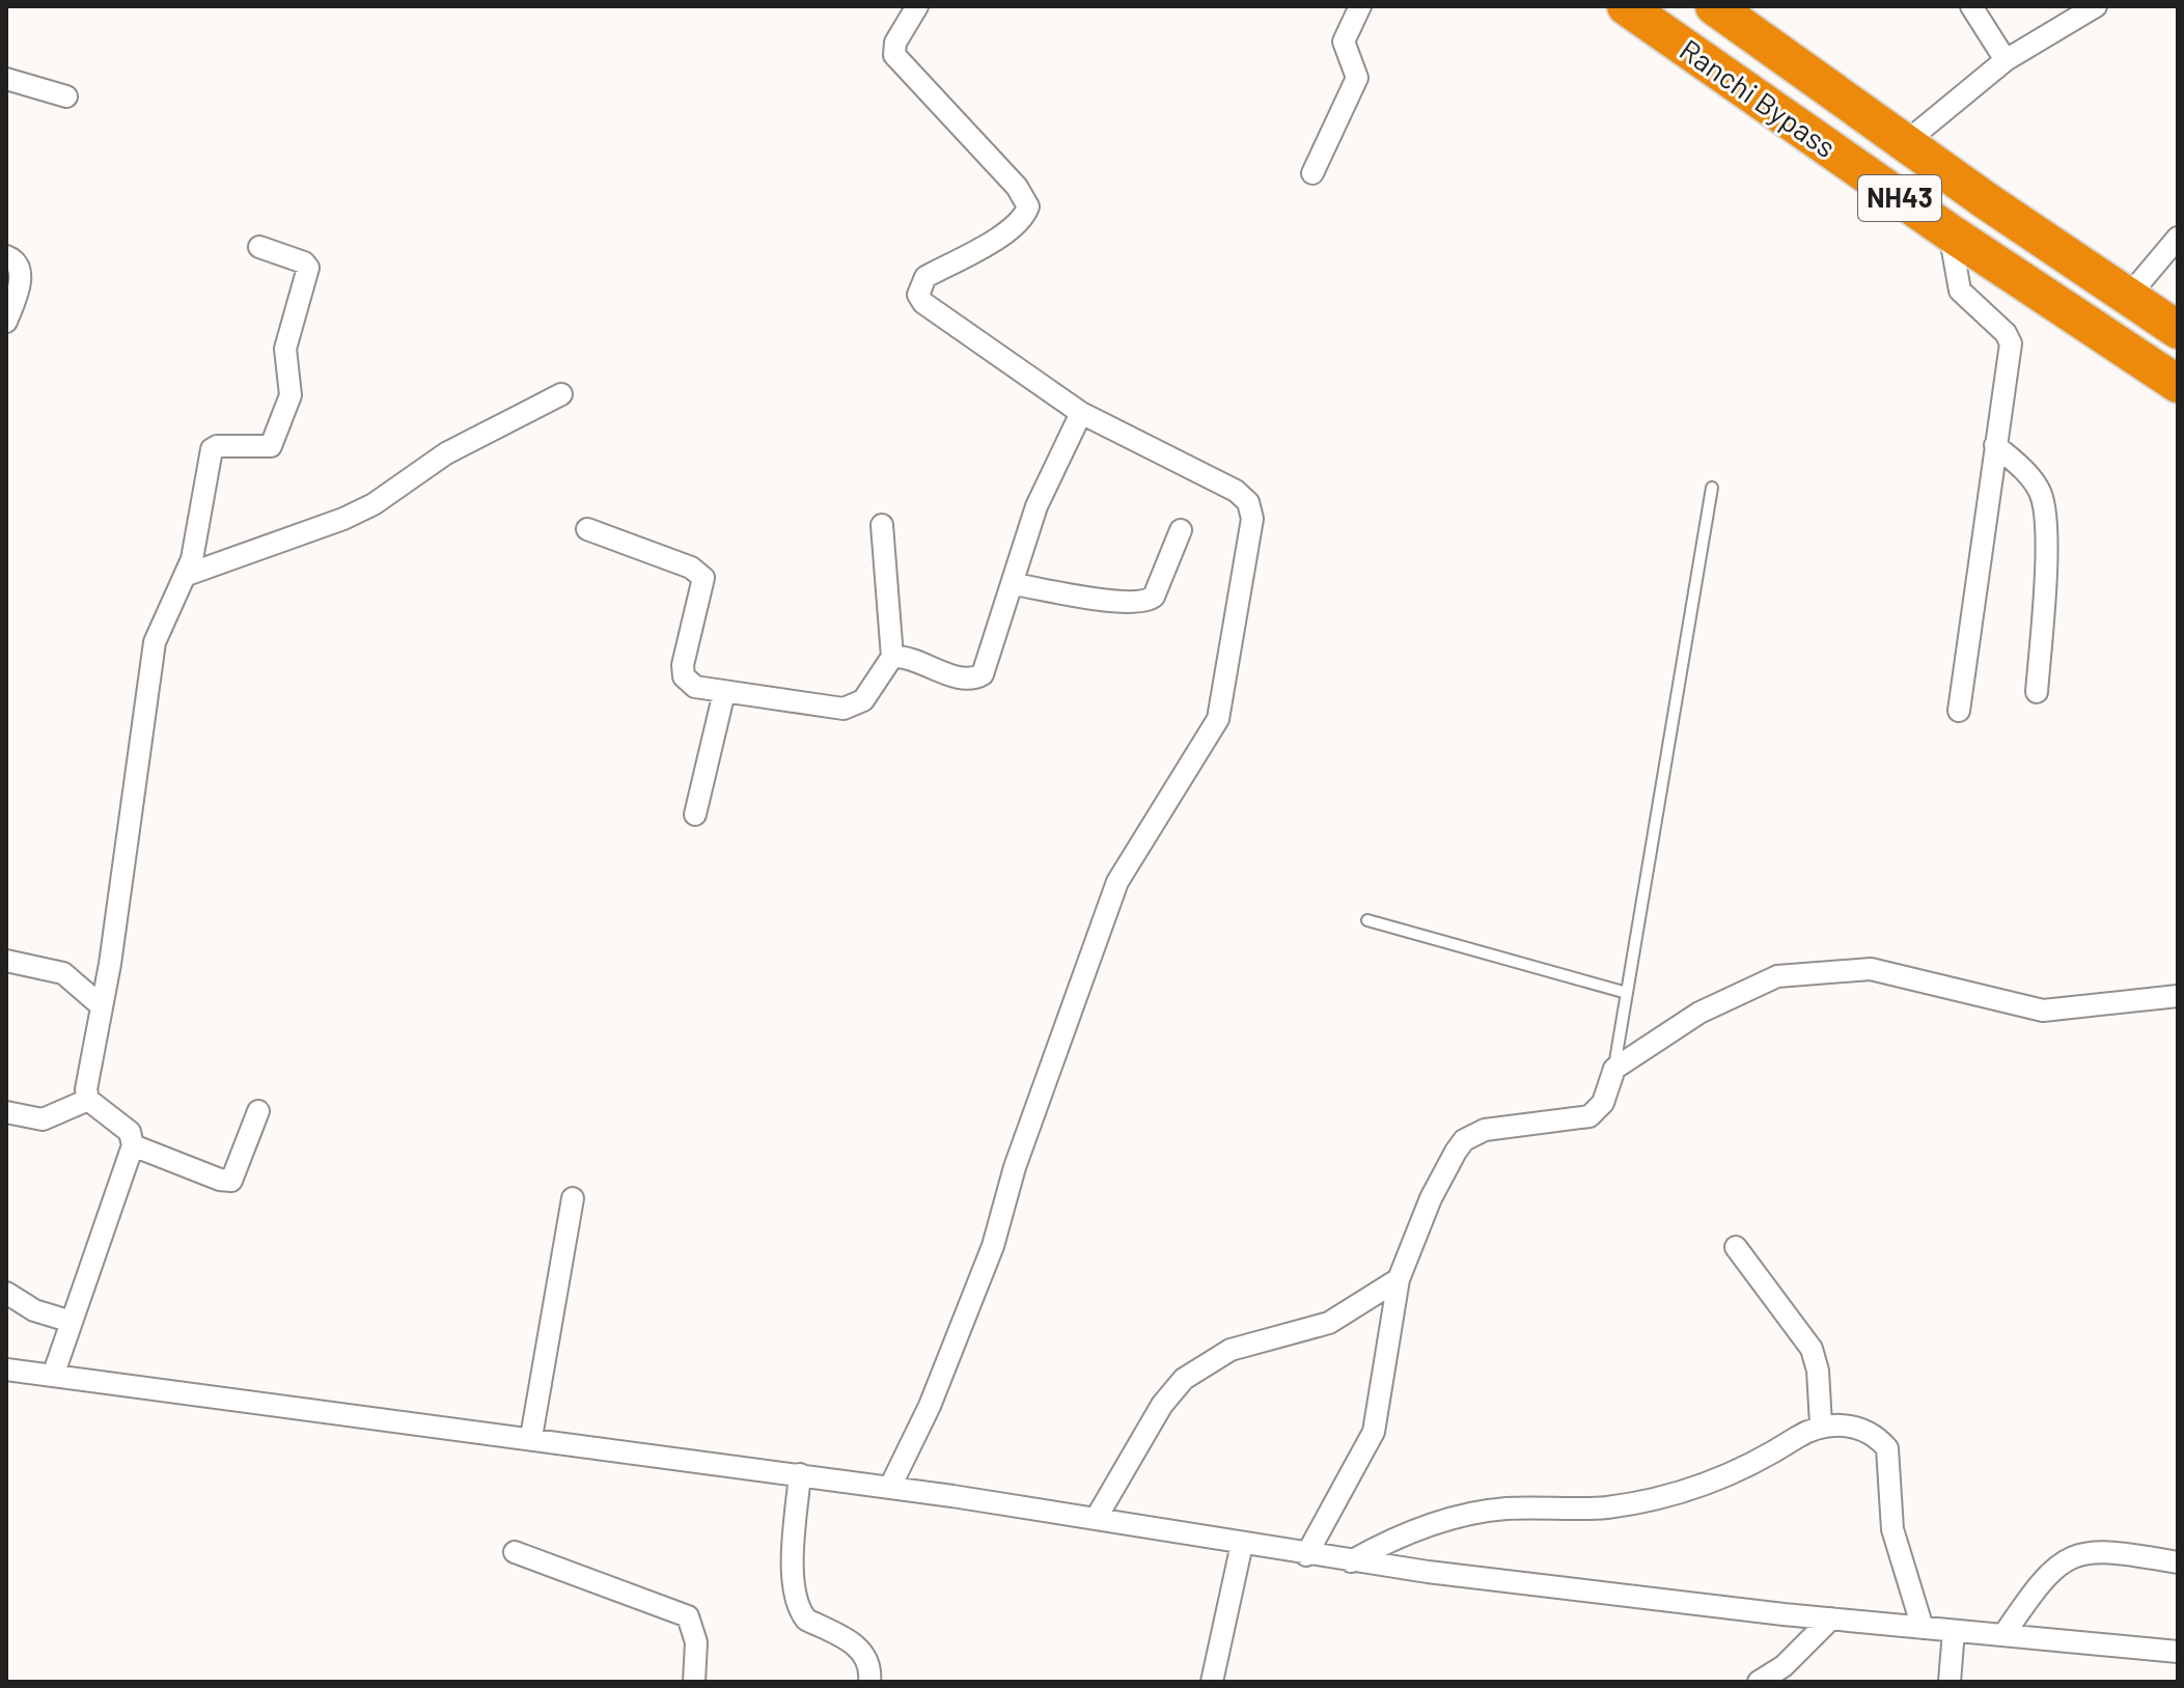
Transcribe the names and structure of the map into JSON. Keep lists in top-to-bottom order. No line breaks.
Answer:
{"streets":{"highway":["Ranchi Bypass","NH43"]}}
